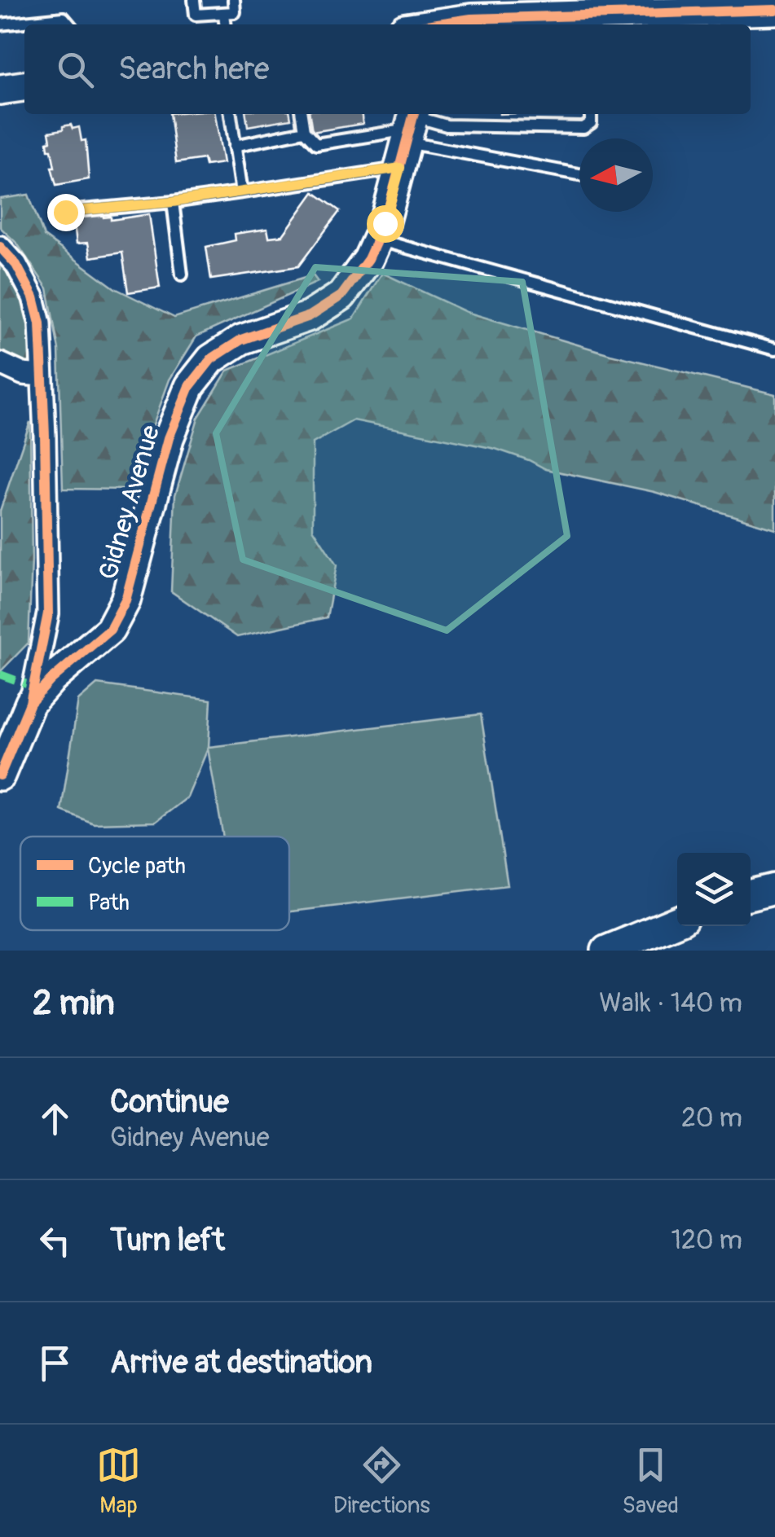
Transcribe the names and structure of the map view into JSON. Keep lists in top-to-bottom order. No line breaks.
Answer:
{"streets":{"street":["Gidney Avenue"]},"legend":["Cycle path","Path"],"north":"left","page":{"search":"Search here","heading":["2 min","Walk · 140 m"],"list":[["Continue","Gidney Avenue","20 m"],["Turn left","120 m"],"Arrive at destination"],"nav":["Map","Directions","Saved"]}}
